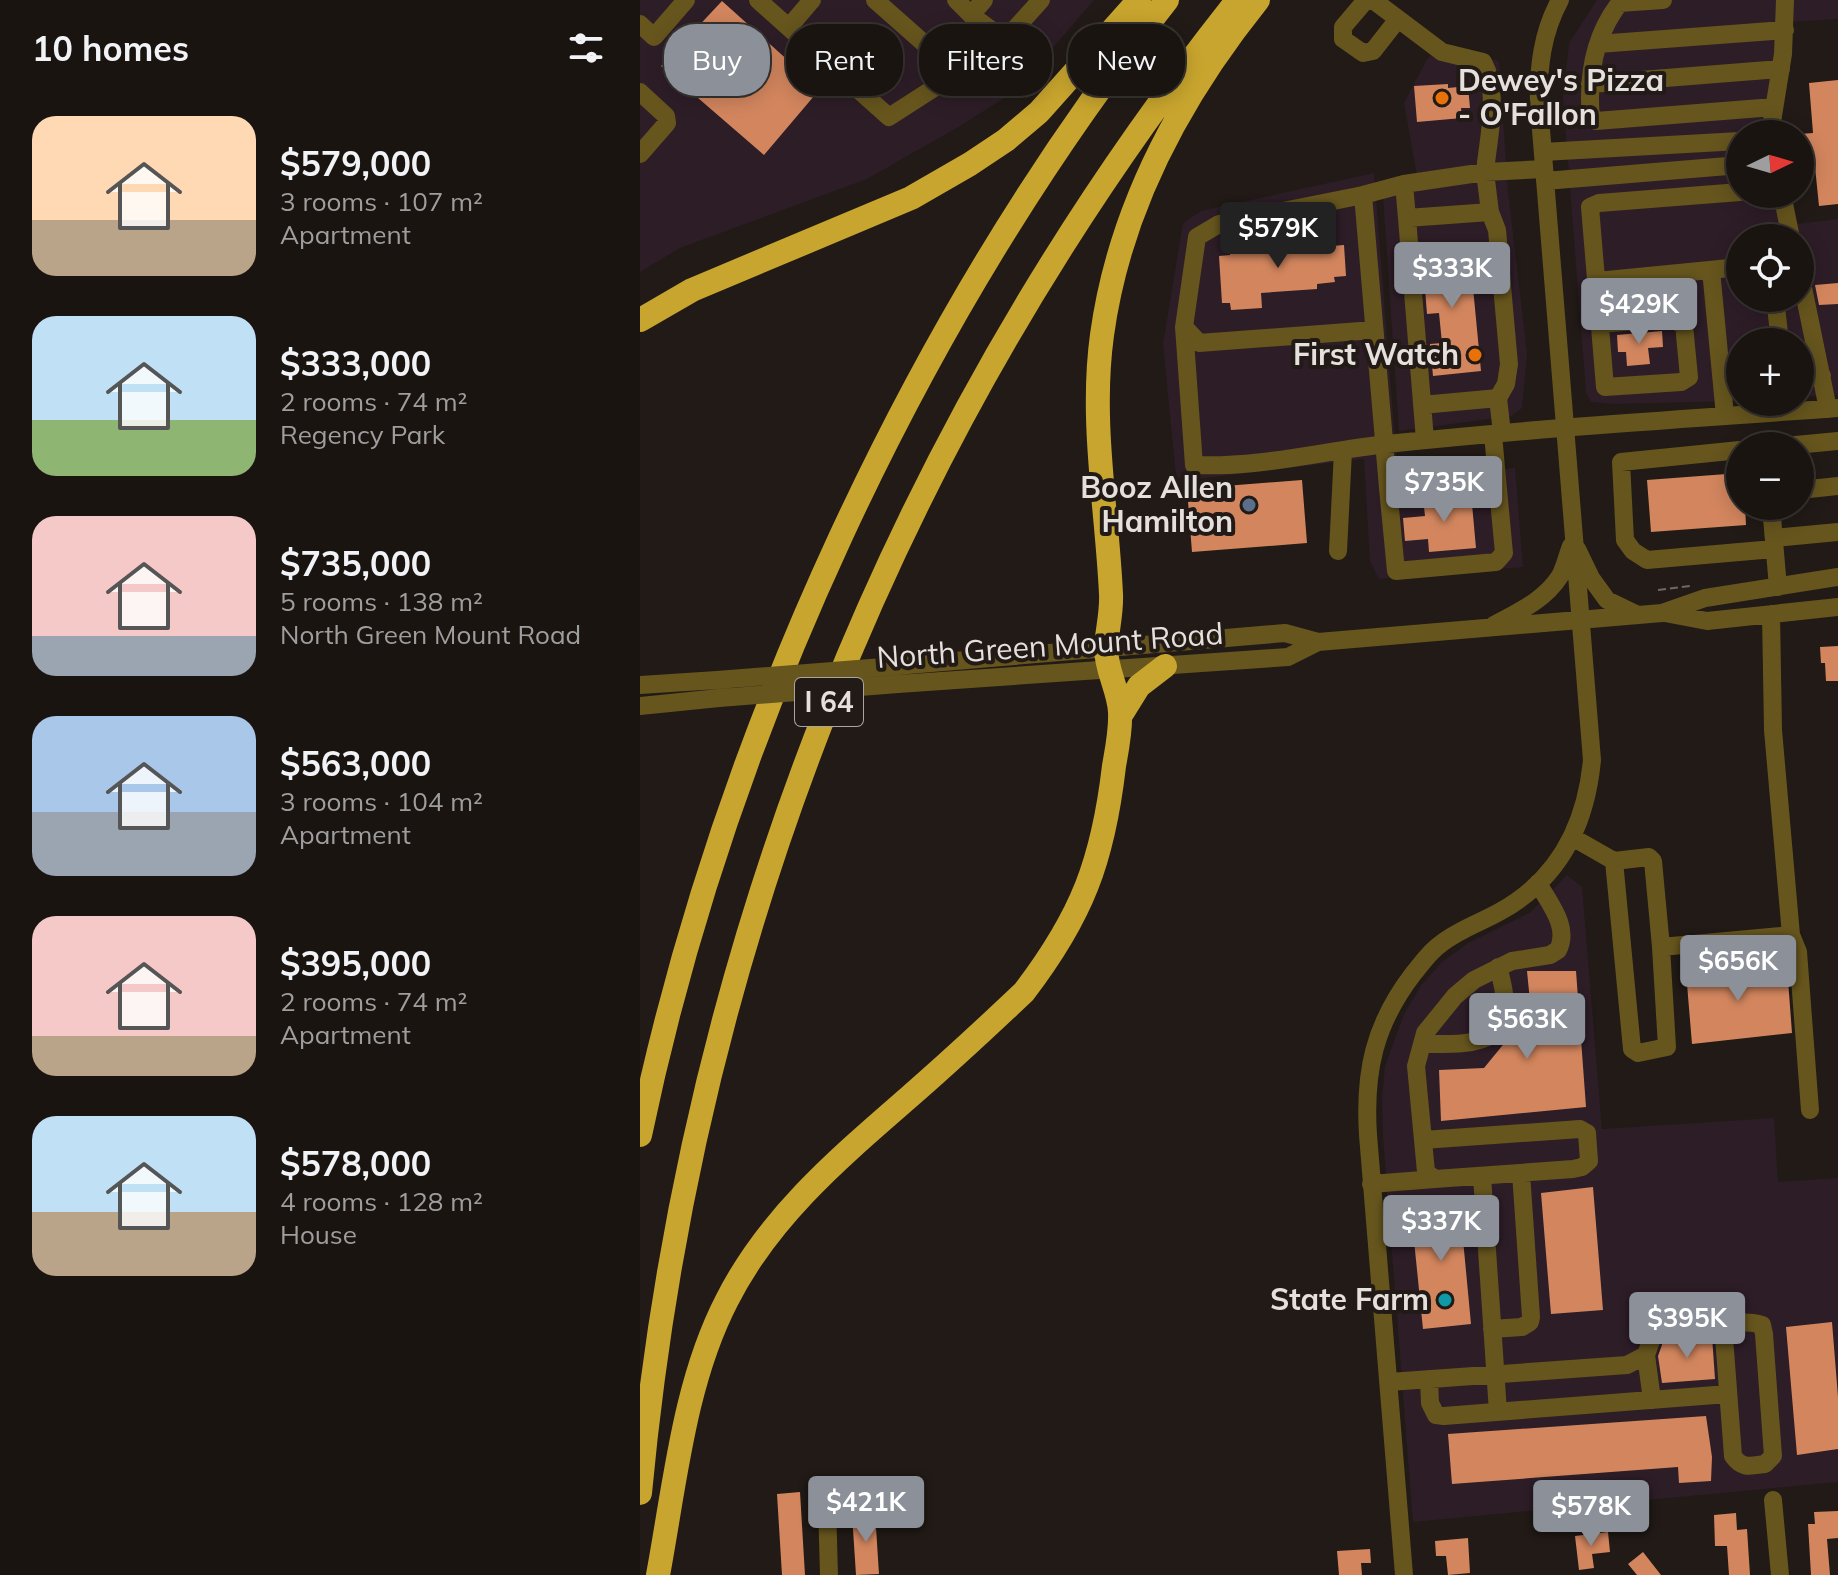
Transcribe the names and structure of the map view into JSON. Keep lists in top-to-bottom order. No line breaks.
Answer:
{"streets":{"highway":["I 64"],"street":["North Green Mount Road"]},"places":["Dewey's Pizza - O'Fallon","First Watch","Booz Allen Hamilton","State Farm"],"north":"right","page":{"heading":"10 homes","chip":["Buy","Rent","Filters","New"],"list":[{"name":"$579,000","note":"3 rooms · 107 m² · Apartment"},{"name":"$333,000","note":"2 rooms · 74 m² · Regency Park"},{"name":"$735,000","note":"5 rooms · 138 m² · North Green Mount Road"},{"name":"$563,000","note":"3 rooms · 104 m² · Apartment"},{"name":"$395,000","note":"2 rooms · 74 m² · Apartment"},{"name":"$578,000","note":"4 rooms · 128 m² · House"}],"map_buttons":["+","−"],"price":["$579K","$333K","$429K","$735K","$656K","$563K","$337K","$395K","$421K","$578K"]}}
